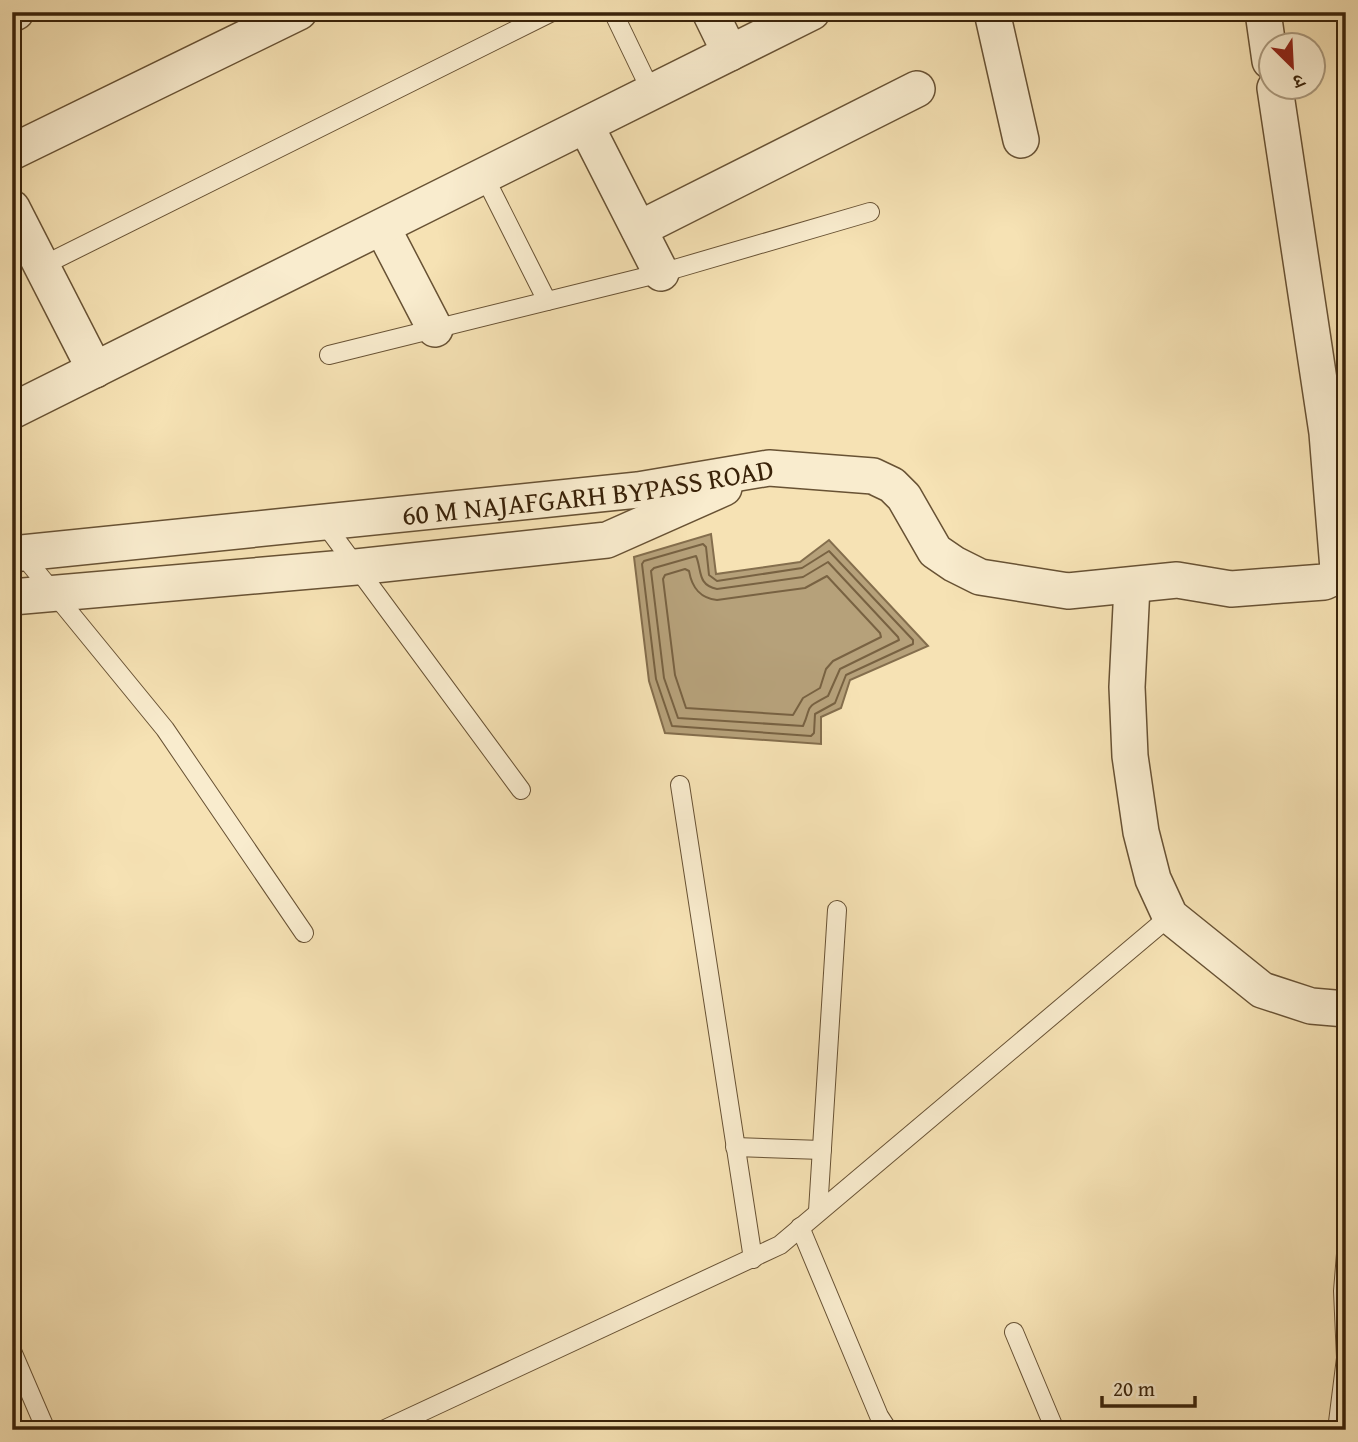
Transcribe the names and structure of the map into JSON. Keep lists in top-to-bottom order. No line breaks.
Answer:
{"streets":{"street":["60 M NAJAFGARH BYPASS ROAD"]},"scale_bar":"20 m","north":"bottom right"}
